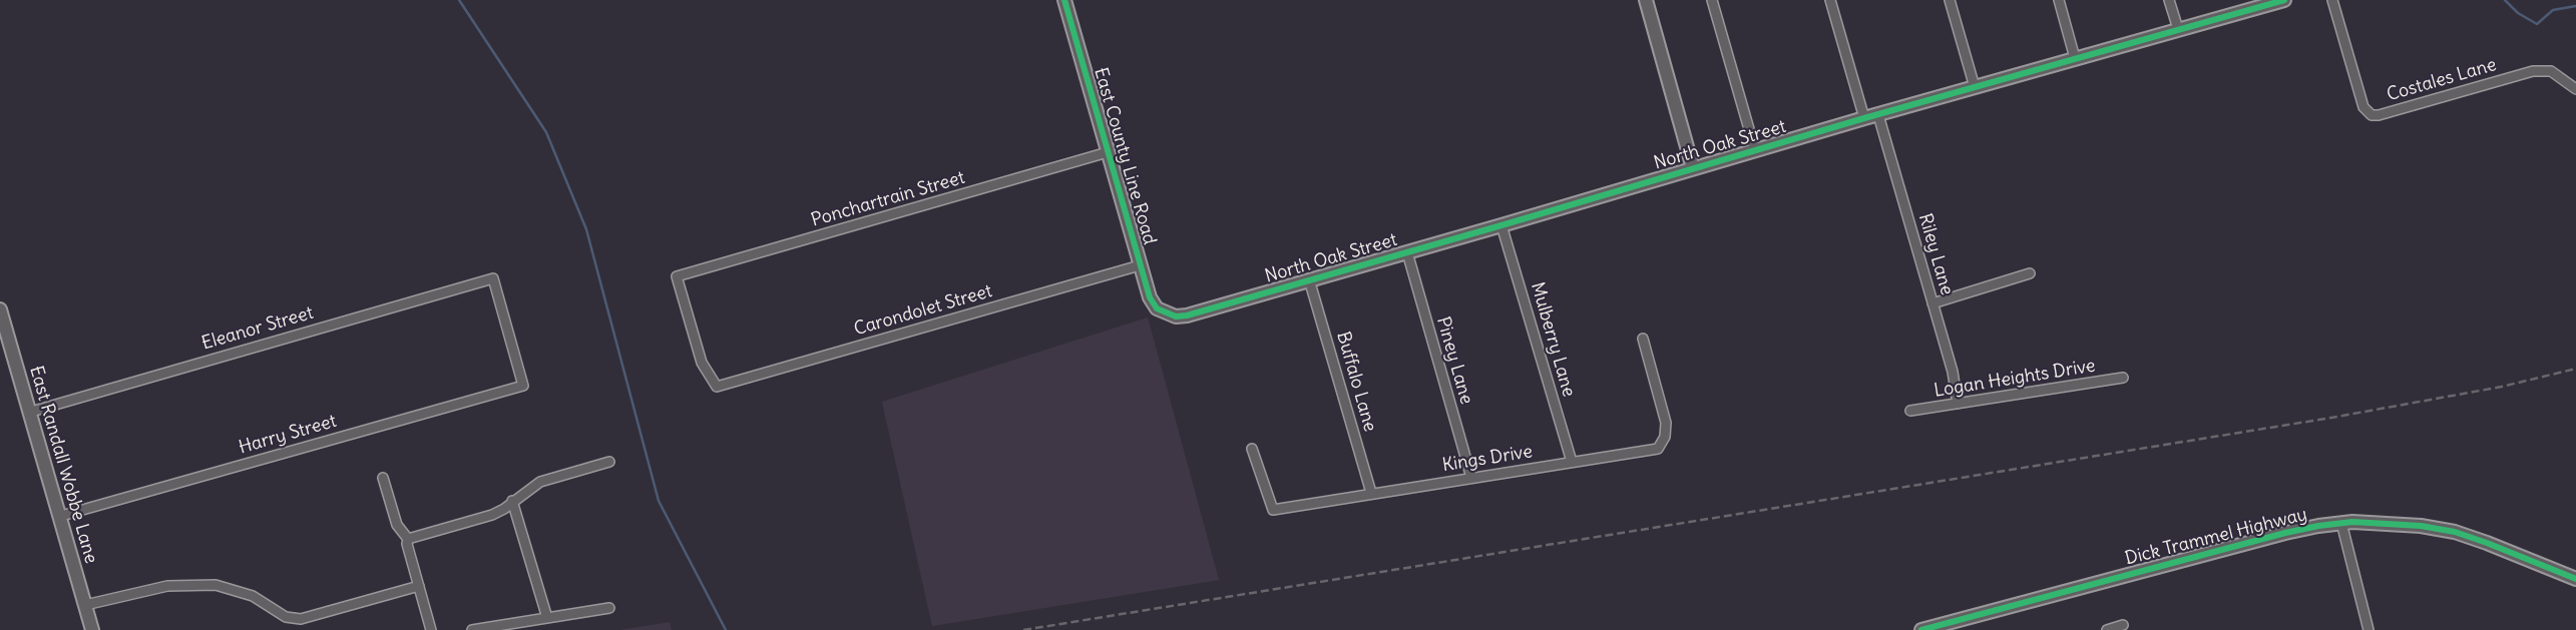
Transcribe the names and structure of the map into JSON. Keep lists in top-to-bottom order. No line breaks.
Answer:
{"streets":{"street":["Costales Lane","North Oak Street","East County Line Road","Ponchartrain Street","Riley Lane","Carondolet Street","Eleanor Street","Mulberry Lane","Piney Lane","Logan Heights Drive","Buffalo Lane","Harry Street","Kings Drive","East Randall Wobbe Lane","Dick Trammel Highway"]},"crossings":[["North Oak Street","East County Line Road"],["North Oak Street","Riley Lane"],["North Oak Street","Mulberry Lane"],["North Oak Street","Piney Lane"],["North Oak Street","Buffalo Lane"],["East County Line Road","Ponchartrain Street"],["East County Line Road","Carondolet Street"],["Ponchartrain Street","Carondolet Street"],["Riley Lane","Logan Heights Drive"],["Eleanor Street","Harry Street"],["Eleanor Street","East Randall Wobbe Lane"],["Mulberry Lane","Kings Drive"],["Piney Lane","Kings Drive"],["Buffalo Lane","Kings Drive"],["Harry Street","East Randall Wobbe Lane"]]}
